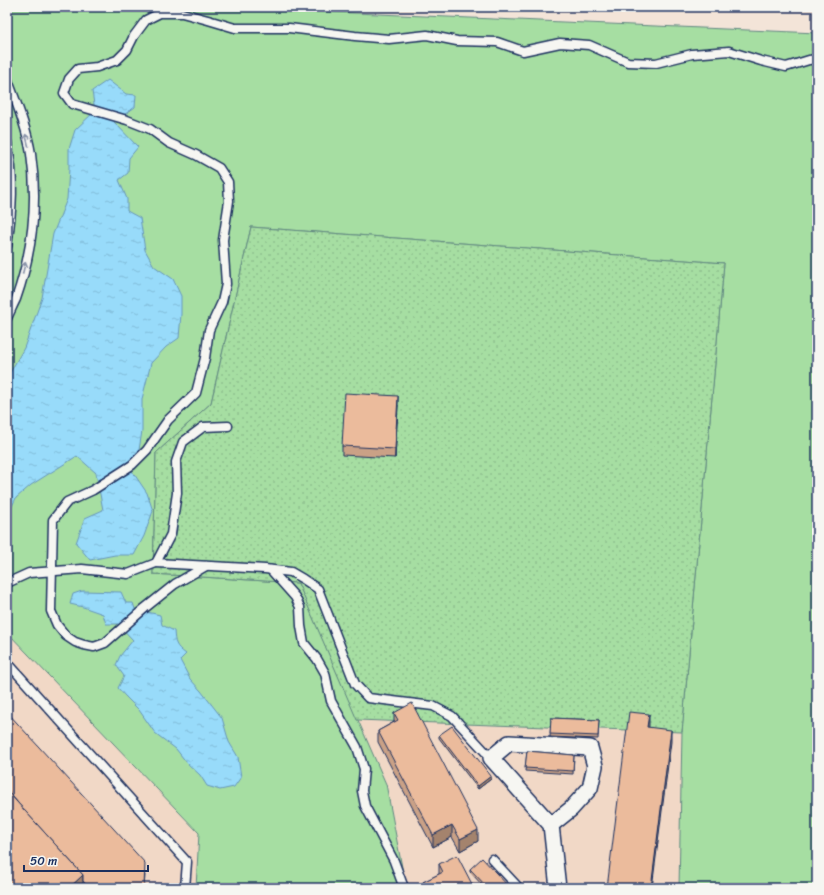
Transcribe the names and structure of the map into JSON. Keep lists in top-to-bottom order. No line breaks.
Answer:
{"scale_bar":"50 m"}
